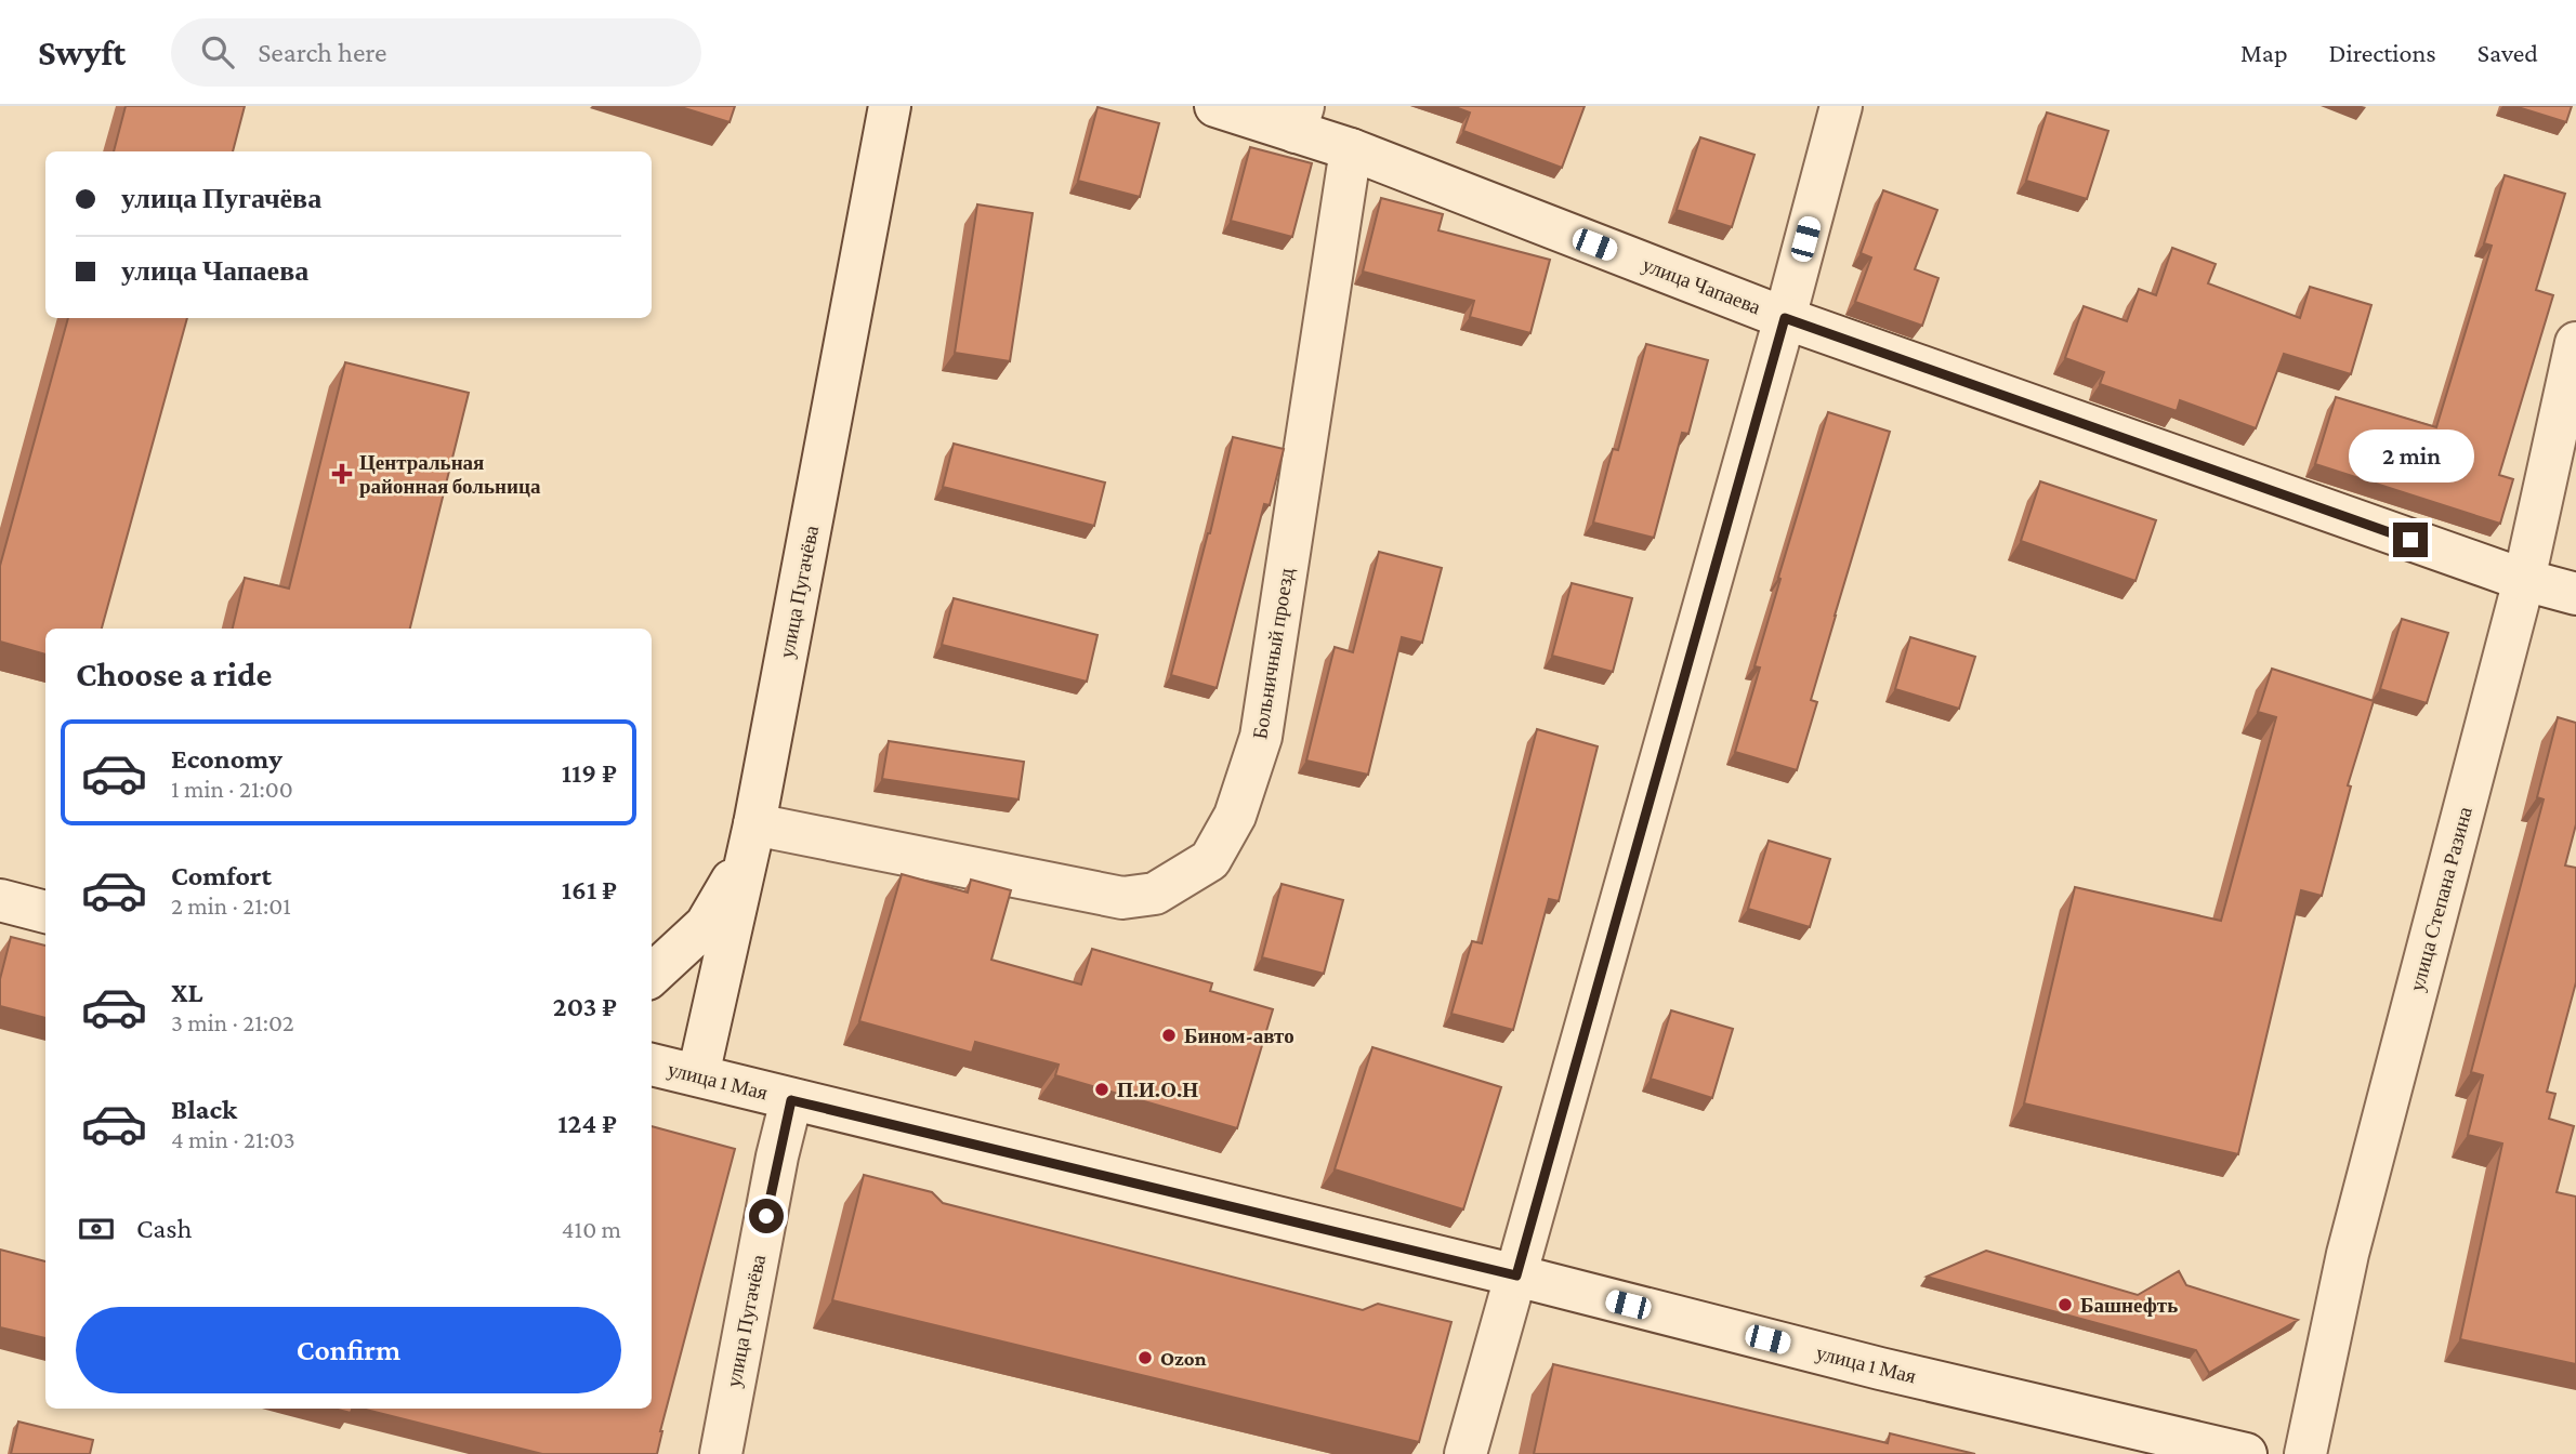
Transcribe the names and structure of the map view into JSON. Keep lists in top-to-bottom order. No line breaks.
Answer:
{"streets":{"main road":["улица Чапаева","улица Пугачёва","Больничный проезд","улица Степана Разина","улица 1 Мая"]},"crossings":[["улица Чапаева","Больничный проезд"],["улица Чапаева","улица Степана Разина"],["улица Пугачёва","Больничный проезд"],["улица Пугачёва","улица 1 Мая"]],"places":{"health":["Центральная районная больница"],"other":["Бином-авто","П.И.О.Н","Башнефть","Ozon"]},"page":{"header":"Swyft","search":"Search here","nav":["Map","Directions","Saved"],"banner":["улица Пугачёва","улица Чапаева"],"bubble":"2 min","heading":"Choose a ride","list":[{"name":"Economy","note":"1 min · 21:00","value":"119 ₽"},{"name":"Comfort","note":"2 min · 21:01","value":"161 ₽"},{"name":"XL","note":"3 min · 21:02","value":"203 ₽"},{"name":"Black","note":"4 min · 21:03","value":"124 ₽"}],"pay":["Cash","410 m"],"buttons":"Confirm"}}
